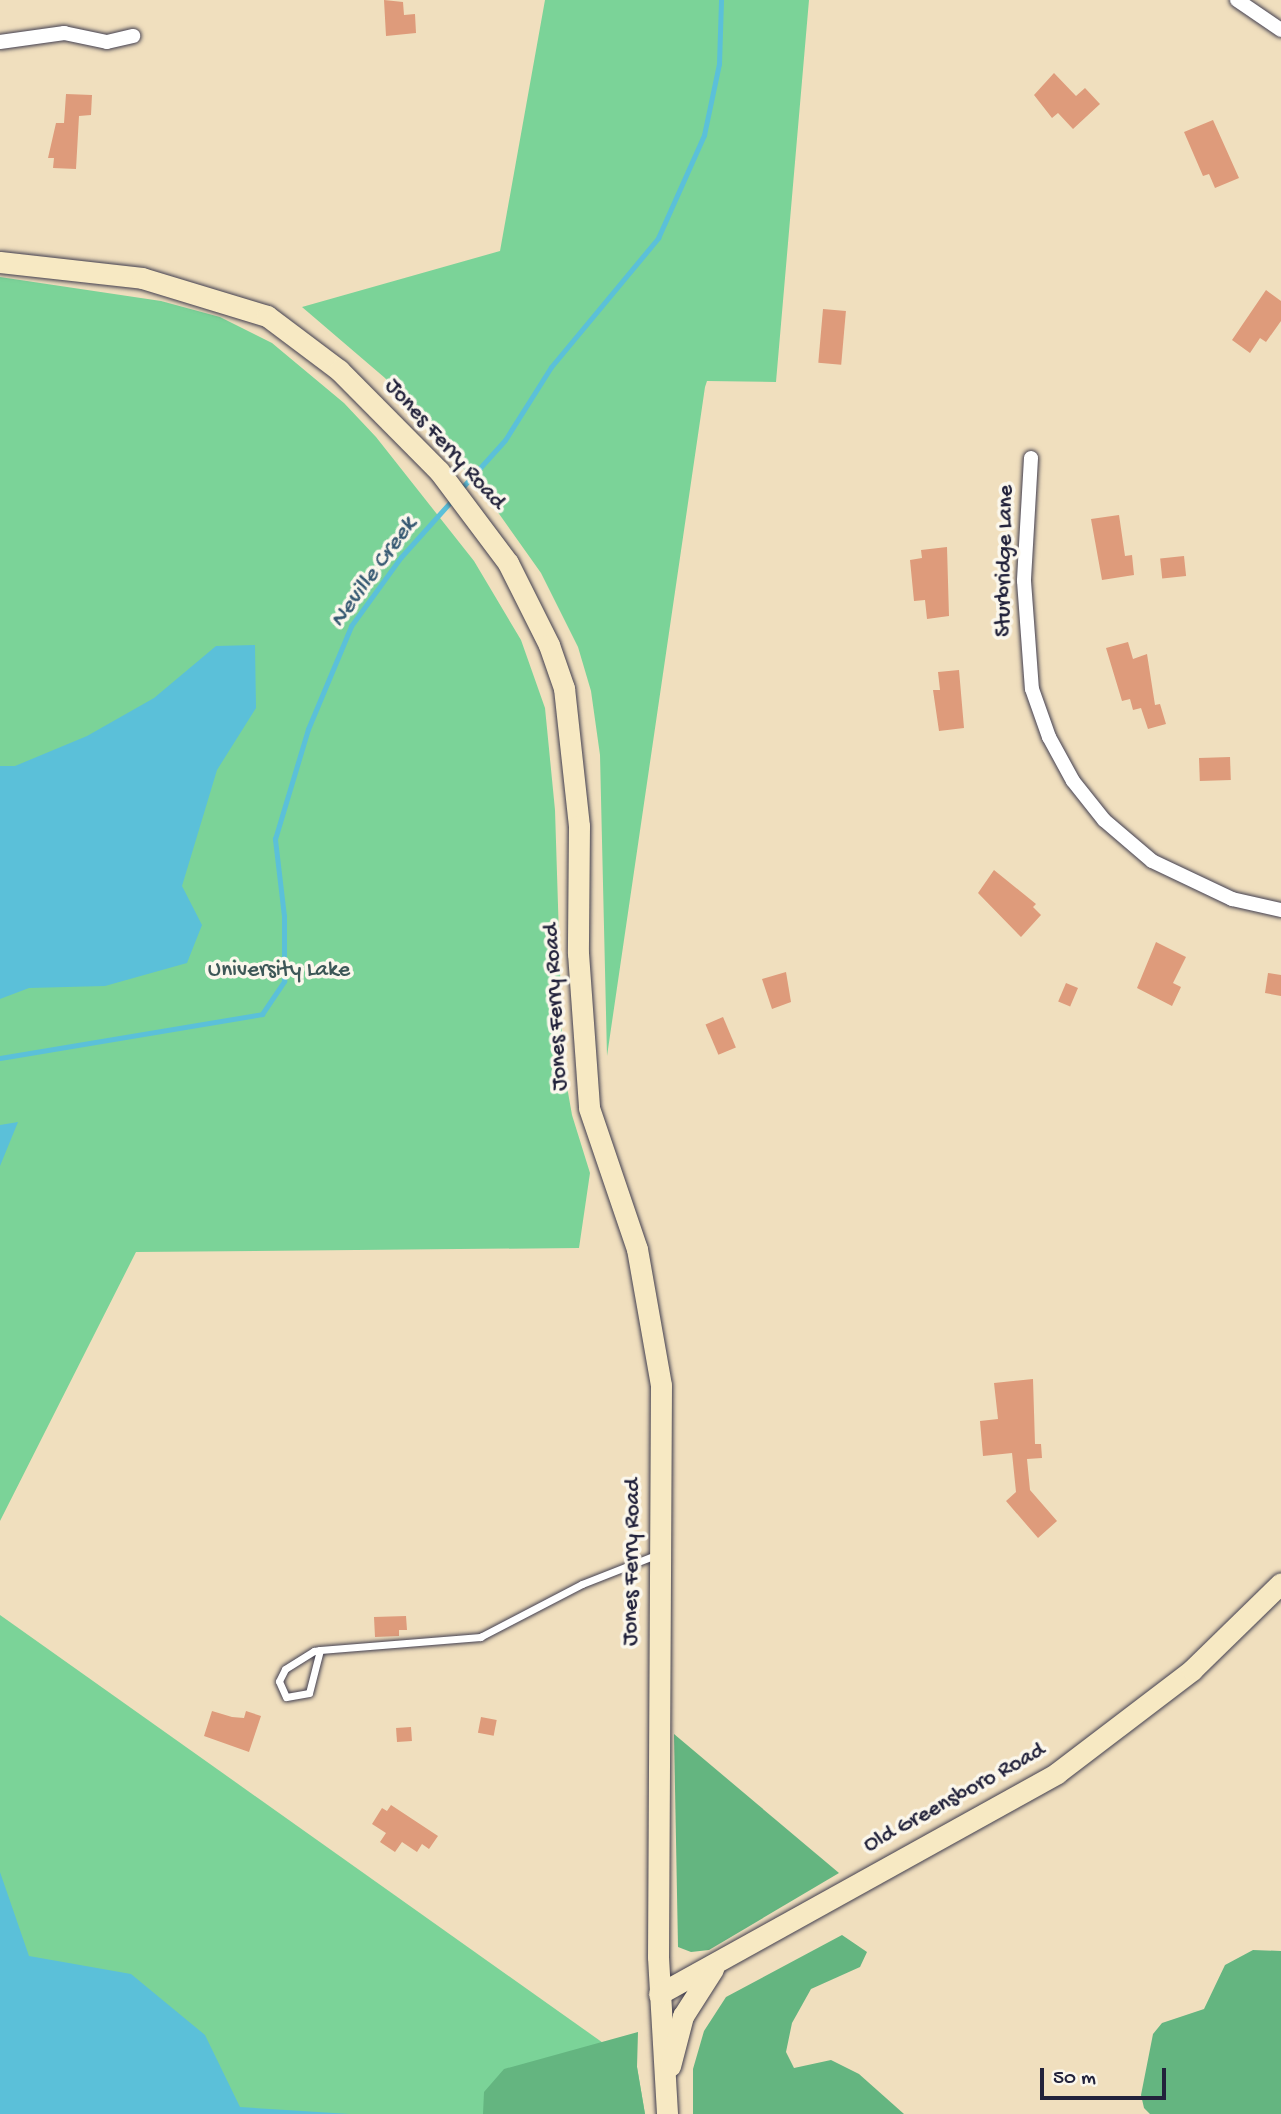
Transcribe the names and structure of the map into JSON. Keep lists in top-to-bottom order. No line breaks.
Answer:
{"streets":{"street":["Jones Ferry Road","Sturbridge Lane","Old Greensboro Road"]},"crossings":[["Jones Ferry Road","Old Greensboro Road"]],"water":["Neville Creek"],"parks":["University Lake"],"scale_bar":"50 m"}
